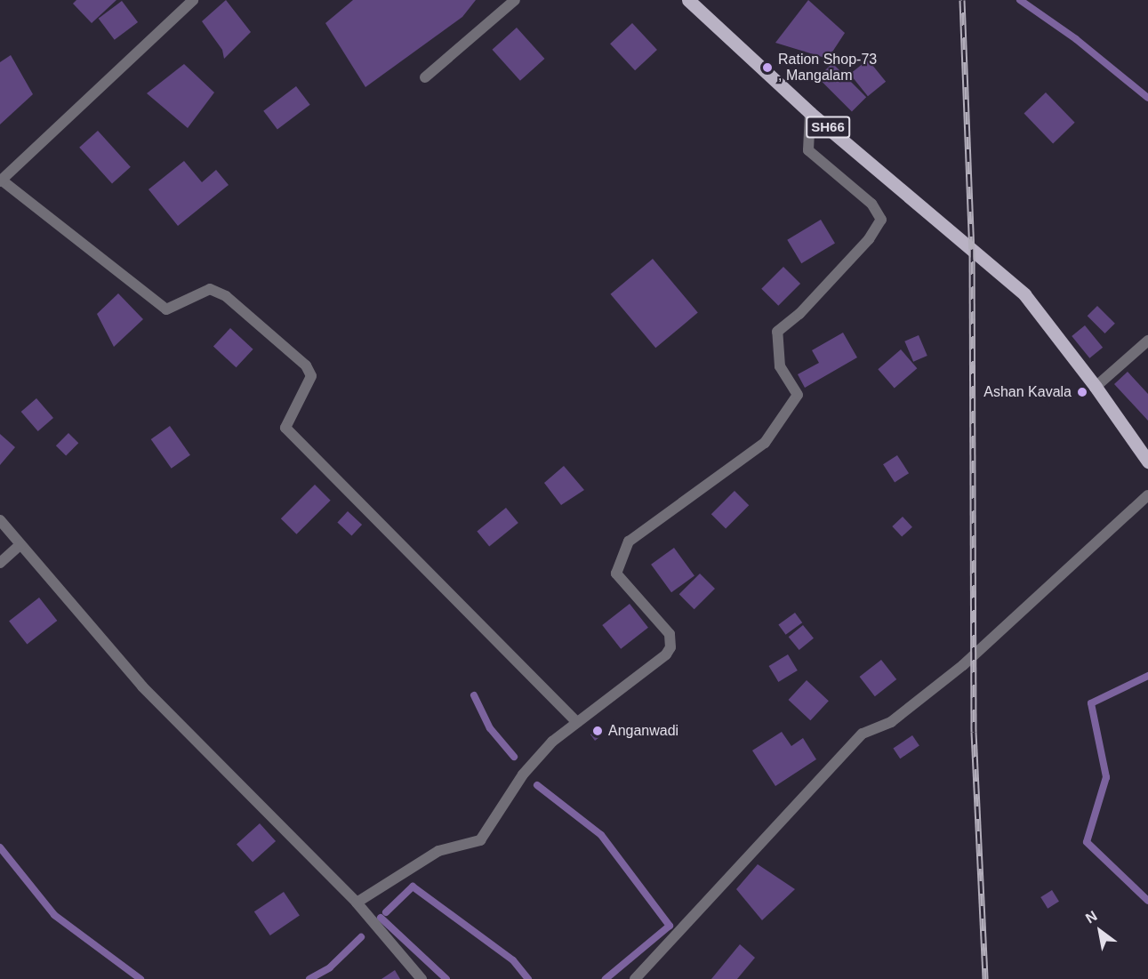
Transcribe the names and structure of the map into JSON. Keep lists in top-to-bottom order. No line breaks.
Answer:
{"streets":{"main road":["SH66"]},"places":["Ration Shop-73 , Mangalam","Ashan Kavala","Anganwadi"],"north":"top left"}
